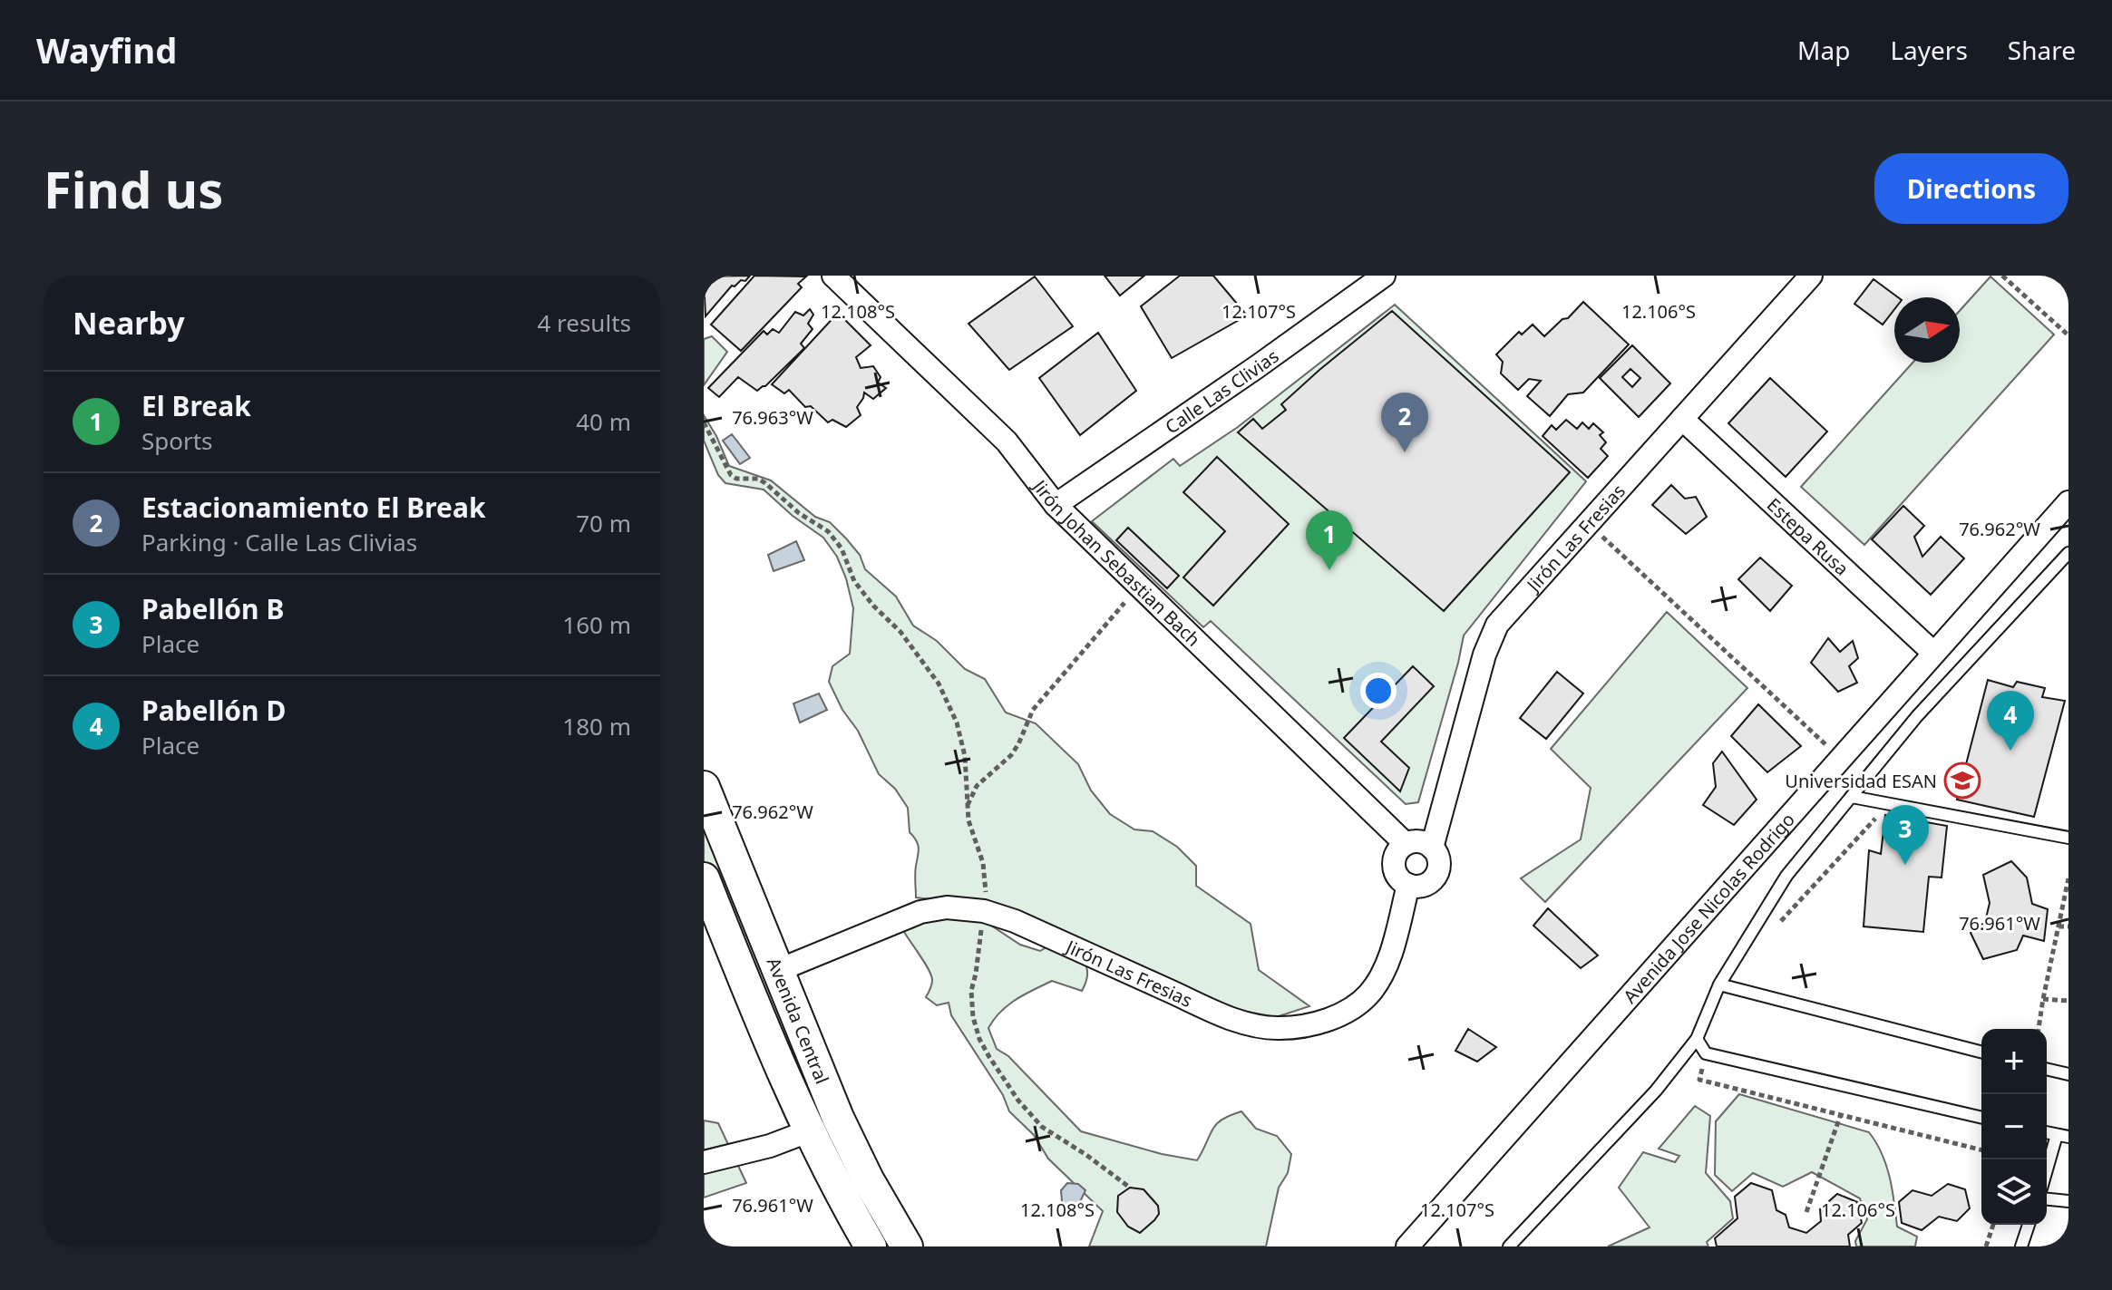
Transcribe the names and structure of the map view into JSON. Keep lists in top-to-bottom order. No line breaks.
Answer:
{"streets":{"street":["Calle Las Clivias","Estepa Rusa","Jirón Las Fresias","Jirón Johan Sebastian Bach","Avenida Jose Nicolas Rodrigo","Avenida Central"]},"crossings":[["Calle Las Clivias","Jirón Johan Sebastian Bach"],["Estepa Rusa","Jirón Las Fresias"],["Estepa Rusa","Avenida Jose Nicolas Rodrigo"],["Jirón Las Fresias","Jirón Johan Sebastian Bach"],["Jirón Las Fresias","Avenida Central"]],"places":{"school or university":["Universidad ESAN"]},"north":"right","page":{"header":"Wayfind","nav":["Map","Layers","Share"],"buttons":"Directions","title":"Find us","heading":["Nearby","4 results"],"list":[{"mark":"1","name":"El Break","note":"Sports","value":"40 m"},{"mark":"2","name":"Estacionamiento El Break","note":"Parking · Calle Las Clivias","value":"70 m"},{"mark":"3","name":"Pabellón B","note":"Place","value":"160 m"},{"mark":"4","name":"Pabellón D","note":"Place","value":"180 m"}],"pins":["2","1","4","3"],"map_buttons":["+","−"]},"coordinates":["12.108°S","12.107°S","12.106°S","76.963°W","76.962°W","76.961°W"]}
